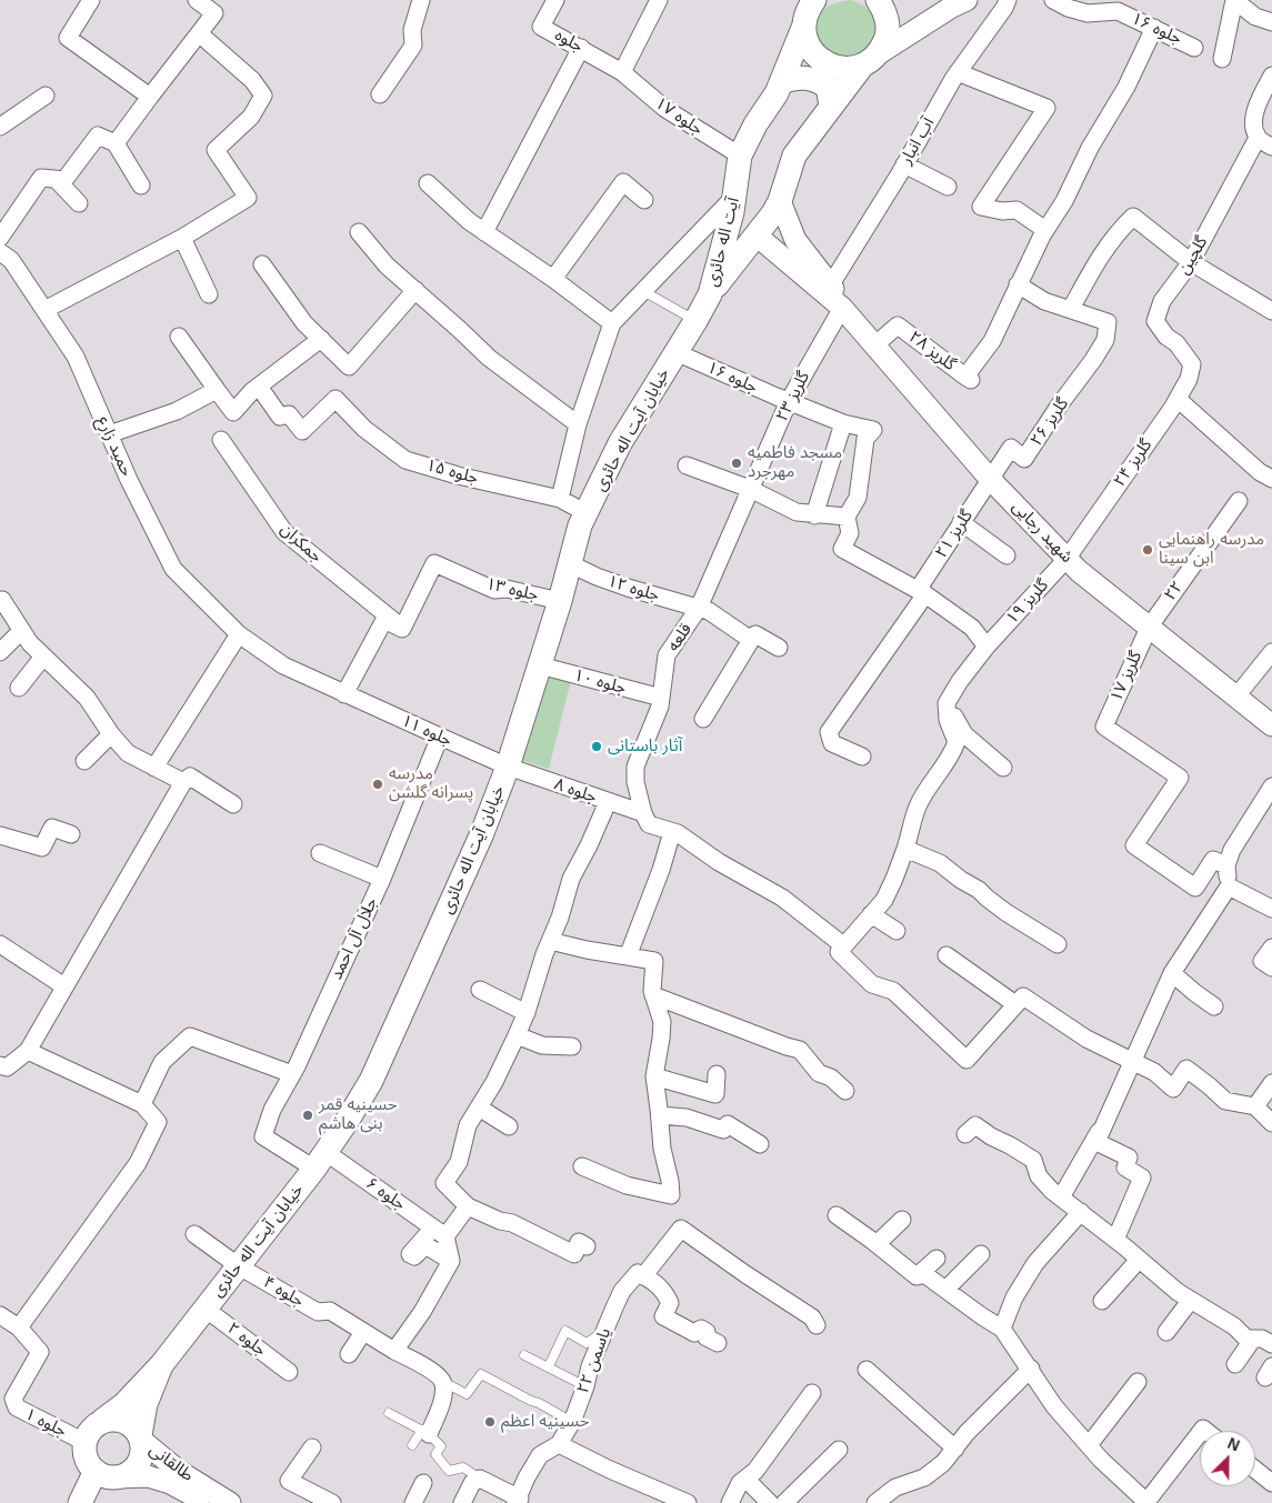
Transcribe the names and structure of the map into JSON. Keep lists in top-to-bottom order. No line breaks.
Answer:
{"streets":{"main road":["آیت اله حائری","خیابان آیت اله حائری"],"street":["جلوه ۱۶","جلوه","جلوه ۱۷","آب انبار","گلچین","گلریز ۲۸","گلریز ۲۳","گلریز ۲۶","حمید زارع","گلریز ۲۴","جلوه ۱۵","شهید رجایی","گلریز ۲۱","جمکران","جلوه ۱۲","جلوه ۱۳","۲۲","گلریز ۱۹","قلعه","گلریز ۱۷","جلوه ۱۰","جلوه ۱۱","جلوه ۸","جلال آل احمد","جلوه ۶","جلوه ۴","جلوه ۲","یاسمن ۲۲","جلوه ۱","طالقانی"]},"crossings":[["جلوه ۱۶","گلریز ۲۳"],["جلوه ۱۶","خیابان آیت اله حائری"],["جلوه","جلوه ۱۷"],["جلوه ۱۷","آیت اله حائری"],["آیت اله حائری","خیابان آیت اله حائری"],["گلچین","گلریز ۲۴"],["گلریز ۲۸","شهید رجایی"],["گلریز ۲۳","شهید رجایی"],["گلریز ۲۳","قلعه"],["گلریز ۲۶","شهید رجایی"],["گلریز ۲۶","گلریز ۲۱"],["خیابان آیت اله حائری","جلوه ۱۵"],["خیابان آیت اله حائری","جلوه ۱۲"],["خیابان آیت اله حائری","جلوه ۱۳"],["خیابان آیت اله حائری","جلوه ۱۰"],["خیابان آیت اله حائری","جلوه ۱۱"],["خیابان آیت اله حائری","جلوه ۸"],["خیابان آیت اله حائری","جلوه ۶"],["خیابان آیت اله حائری","جلوه ۴"],["خیابان آیت اله حائری","جلوه ۲"],["حمید زارع","جلوه ۱۱"],["گلریز ۲۴","شهید رجایی"],["گلریز ۲۴","گلریز ۱۹"],["شهید رجایی","گلریز ۲۱"],["شهید رجایی","۲۲"],["شهید رجایی","گلریز ۱۹"],["شهید رجایی","گلریز ۱۷"],["جمکران","جلوه ۱۳"],["جلوه ۱۲","قلعه"],["۲۲","گلریز ۱۷"],["قلعه","جلوه ۱۰"],["قلعه","جلوه ۸"],["جلوه ۱۱","جلوه ۸"],["جلوه ۱۱","جلال آل احمد"],["جلال آل احمد","جلوه ۶"],["جلوه ۱","طالقانی"]],"places":["مسجد فاطمیه مهرجرد","مدرسه راهنمایی ابن سینا","آثار باستانی","مدرسه پسرانه گلشن","حسینیه قمر بنی هاشم","حسینیه اعظم"],"north":"top right"}
